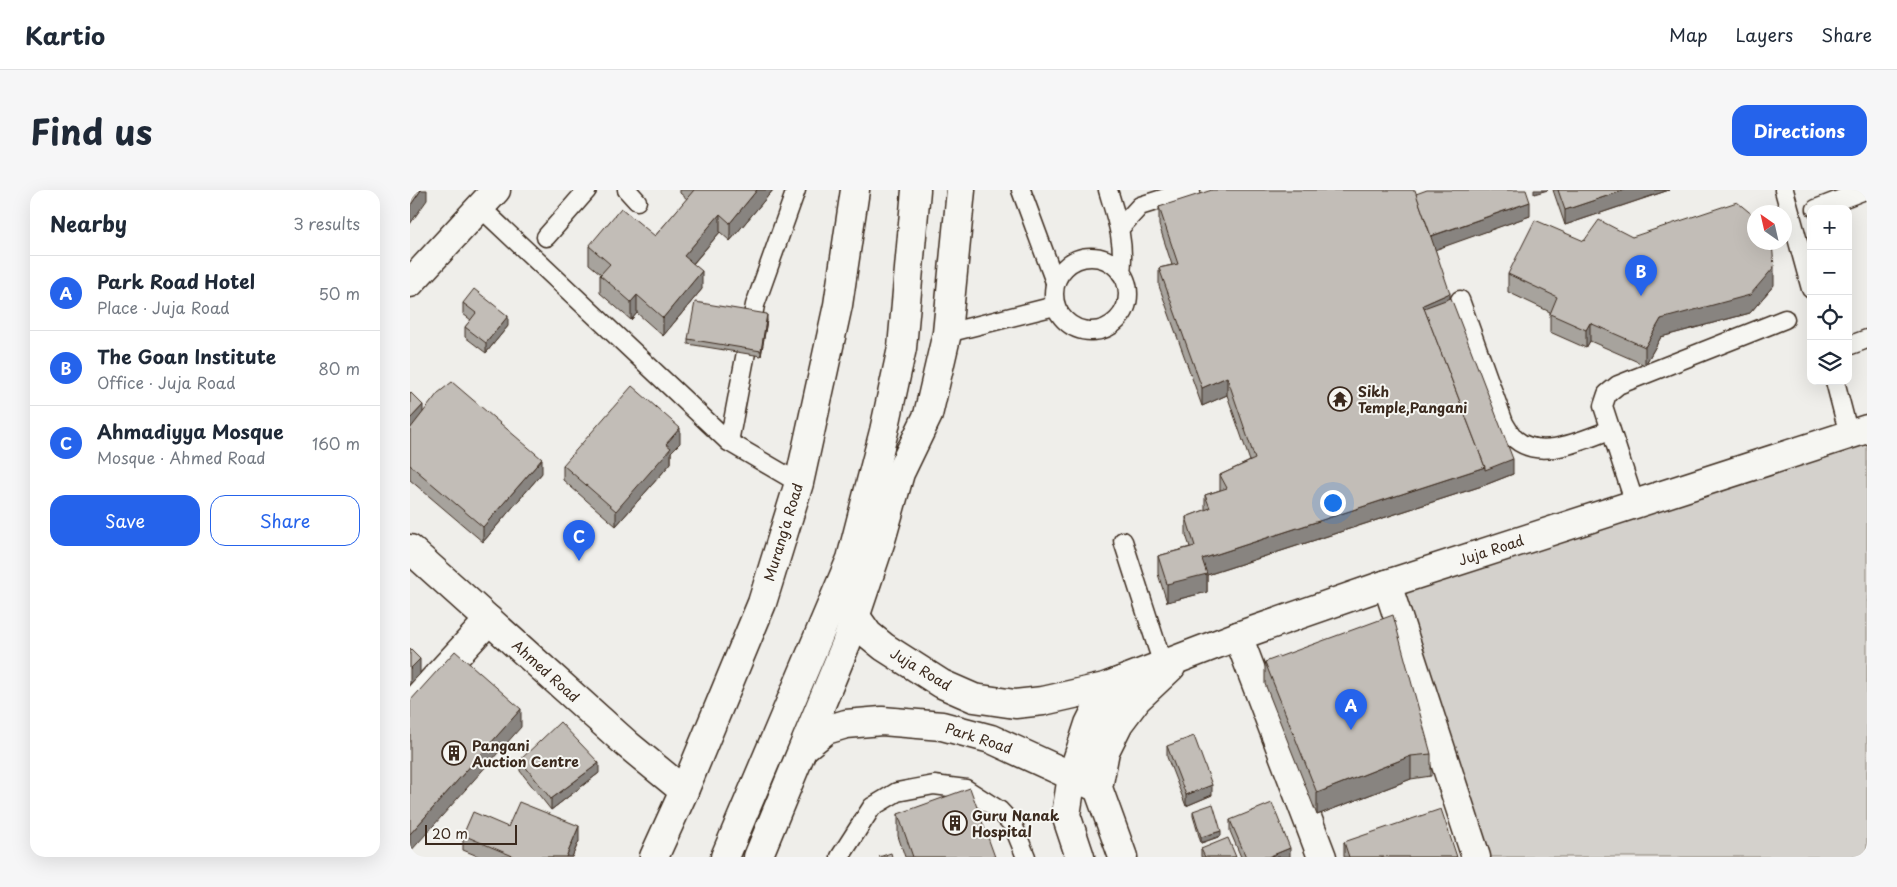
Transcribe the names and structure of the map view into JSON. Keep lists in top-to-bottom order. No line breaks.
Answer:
{"streets":{"main road":["Murang'a Road","Juja Road","Ahmed Road","Park Road"]},"crossings":[["Murang'a Road","Ahmed Road"],["Juja Road","Park Road"]],"places":{"temple":["Sikh Temple,Pangani"],"building":["Pangani Auction Centre","Guru Nanak Hospital"]},"scale_bar":"20 m","north":"top left","page":{"header":"Kartio","nav":["Map","Layers","Share"],"title":"Find us","buttons":["Directions",["Save","Share"]],"heading":["Nearby","3 results"],"map_buttons":["+","−"],"list":[{"mark":"A","name":"Park Road Hotel","note":"Place · Juja Road","value":"50 m"},{"mark":"B","name":"The Goan Institute","note":"Office · Juja Road","value":"80 m"},{"mark":"C","name":"Ahmadiyya Mosque","note":"Mosque · Ahmed Road","value":"160 m"}],"pins":["B","C","A"],"scale":"20 m"}}
